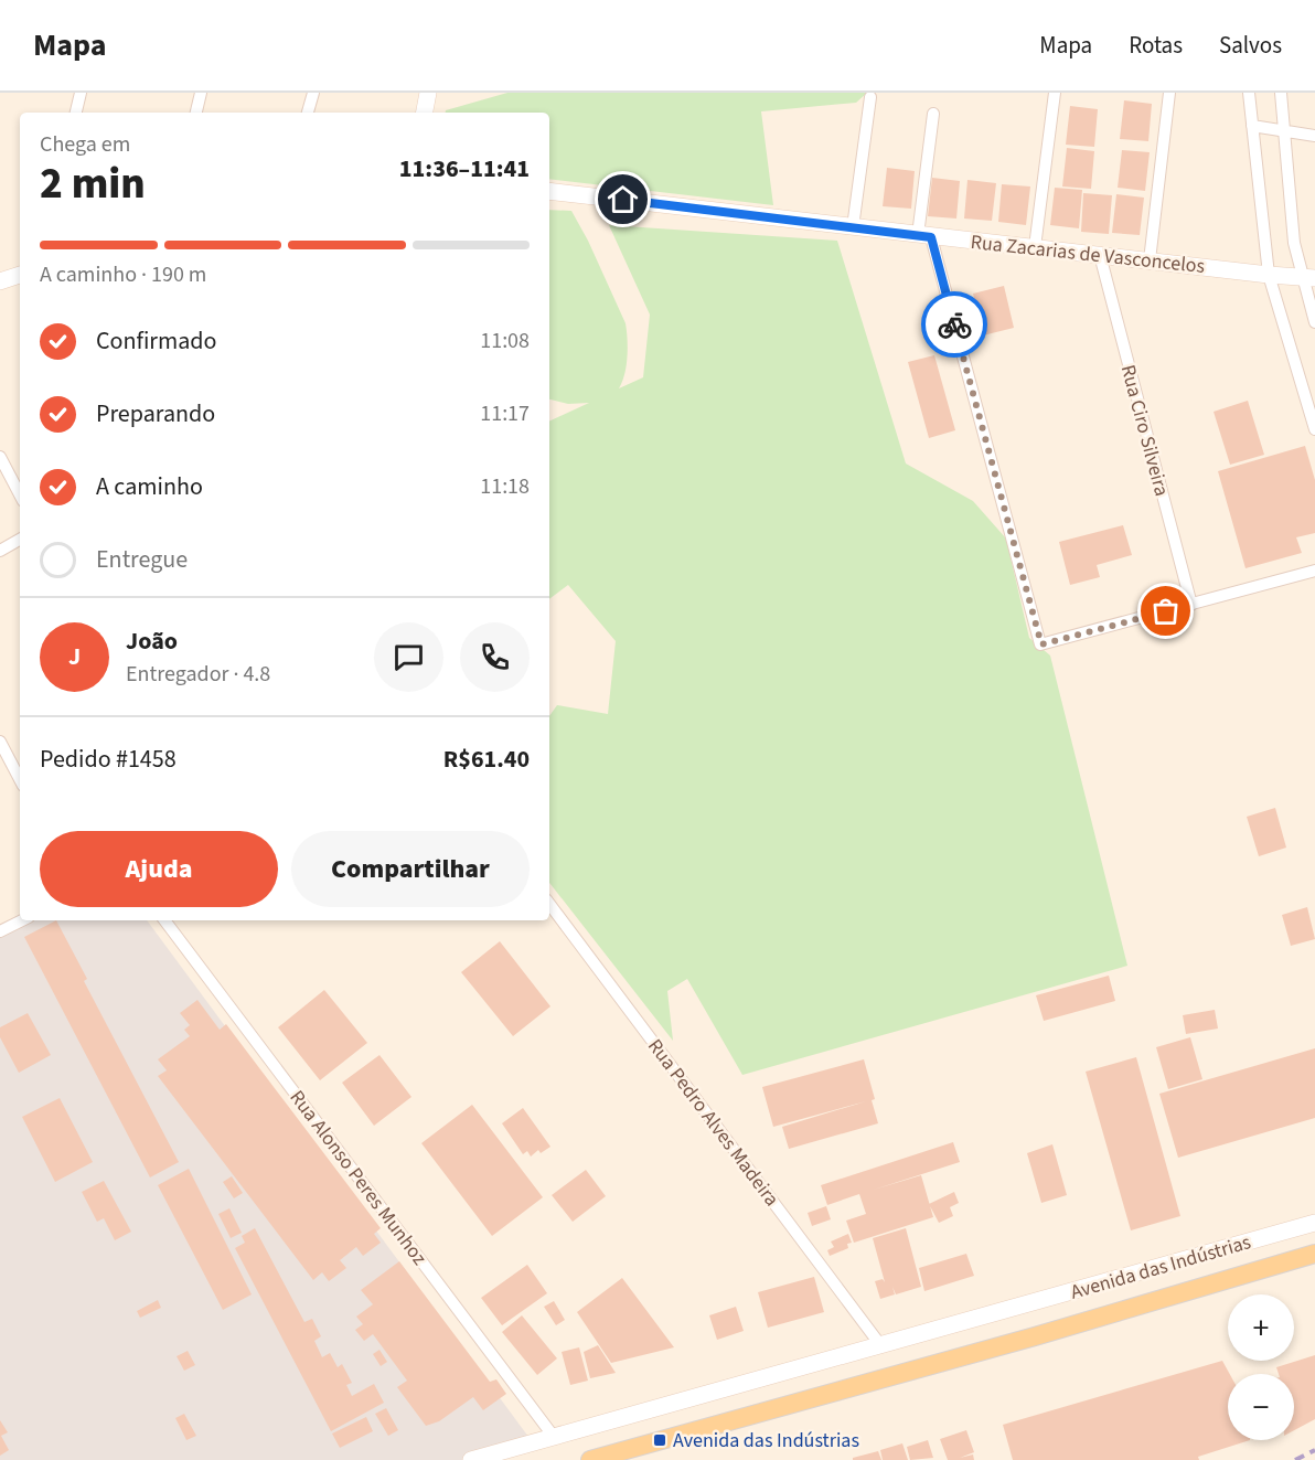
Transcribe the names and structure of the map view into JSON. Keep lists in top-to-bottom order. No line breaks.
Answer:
{"streets":{"main road":["Avenida das Indústrias"],"street":["Rua Zacarias de Vasconcelos","Rua Ciro Silveira","Rua Pedro Alves Madeira","Rua Alonso Peres Munhoz"]},"crossings":[["Rua Zacarias de Vasconcelos","Rua Ciro Silveira"],["Rua Pedro Alves Madeira","Avenida das Indústrias"],["Rua Alonso Peres Munhoz","Avenida das Indústrias"]],"places":{"transit":["Avenida das Indústrias"]},"page":{"header":"Mapa","nav":["Mapa","Rotas","Salvos"],"heading":["2 min","Chega em","11:36–11:41"],"panel":["João","Entregador · 4.8","Pedido #1458","R$61.40"],"bar":"A caminho · 190 m","list":[["Confirmado","11:08"],["Preparando","11:17"],["A caminho","11:18"],"Entregue"],"round":"J","buttons":["Ajuda","Compartilhar"],"map_buttons":["+","−"]}}
